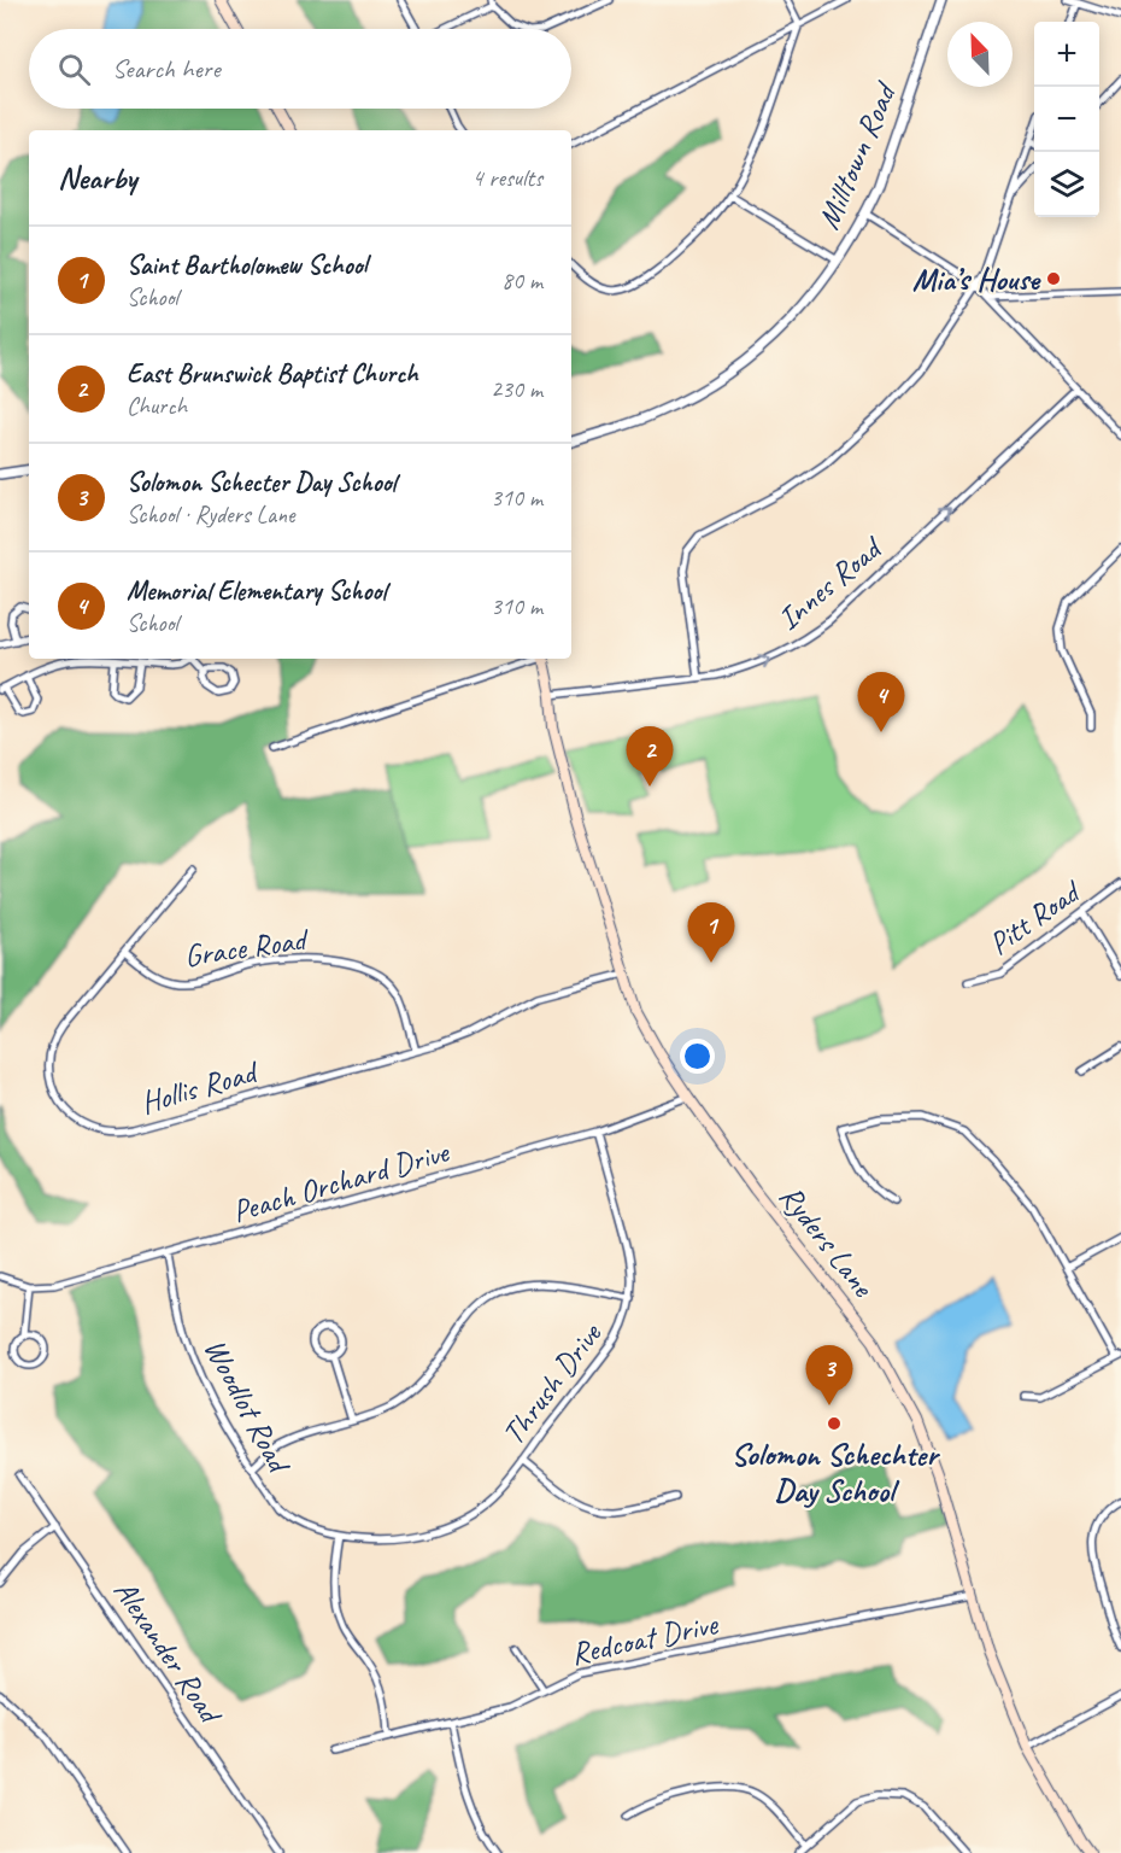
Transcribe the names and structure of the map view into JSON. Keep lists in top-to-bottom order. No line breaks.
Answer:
{"streets":{"main road":["Ryders Lane"],"street":["Milltown Road","Innes Road","Pitt Road","Grace Road","Hollis Road","Peach Orchard Drive","Thrush Drive","Woodlot Road","Redcoat Drive","Alexander Road"]},"crossings":[["Innes Road","Ryders Lane"],["Grace Road","Hollis Road"],["Hollis Road","Ryders Lane"],["Peach Orchard Drive","Ryders Lane"],["Peach Orchard Drive","Thrush Drive"],["Peach Orchard Drive","Woodlot Road"],["Ryders Lane","Redcoat Drive"],["Thrush Drive","Woodlot Road"]],"one_way":["Innes Road"],"places":["Mia’s House","Solomon Schechter Day School"],"north":"top left","page":{"map_buttons":["+","−"],"search":"Search here","heading":["Nearby","4 results"],"list":[{"mark":"1","name":"Saint Bartholomew School","note":"School","value":"80 m"},{"mark":"2","name":"East Brunswick Baptist Church","note":"Church","value":"230 m"},{"mark":"3","name":"Solomon Schecter Day School","note":"School · Ryders Lane","value":"310 m"},{"mark":"4","name":"Memorial Elementary School","note":"School","value":"310 m"}],"pins":["4","2","1","3"]}}
